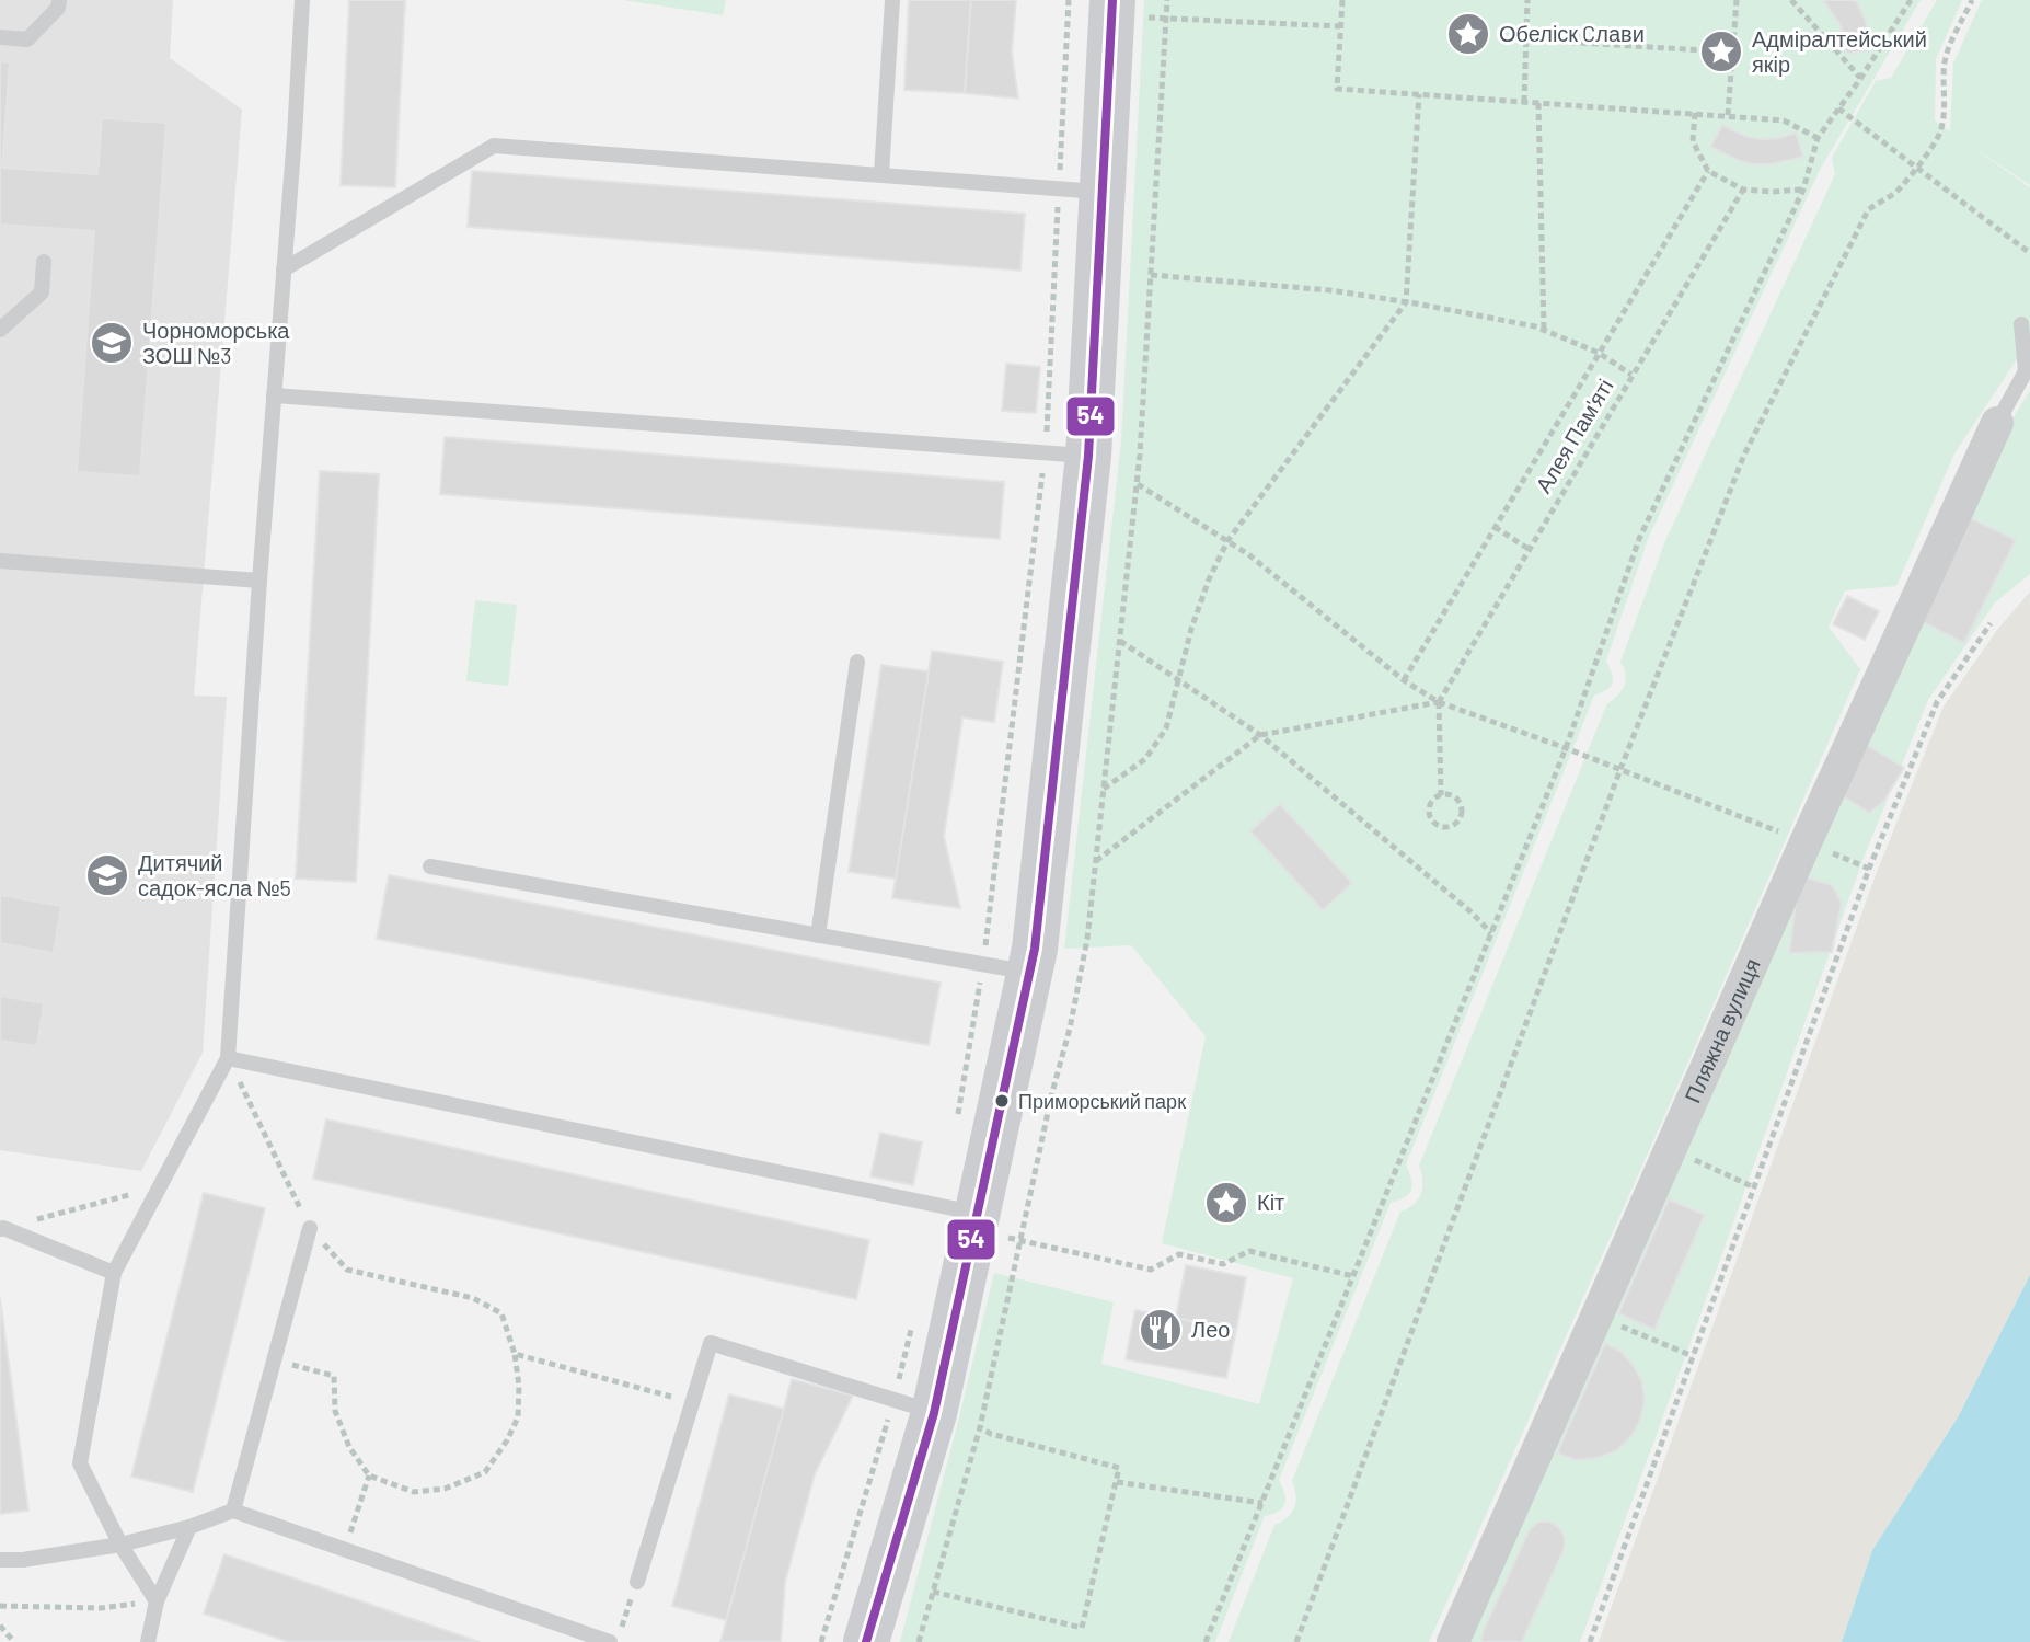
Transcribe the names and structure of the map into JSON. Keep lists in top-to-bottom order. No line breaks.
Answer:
{"streets":{"street":["Пляжна вулиця"],"path":["Алея Пам'яті"]},"places":{"place":["Обеліск Cлави","Адміралтейський якір","Кіт"],"school or university":["Чорноморська ЗОШ №3","Дитячий садок-ясла №5"],"other":["Приморський парк"],"restaurant":["Лео"]},"lines":["transit line 54"]}
